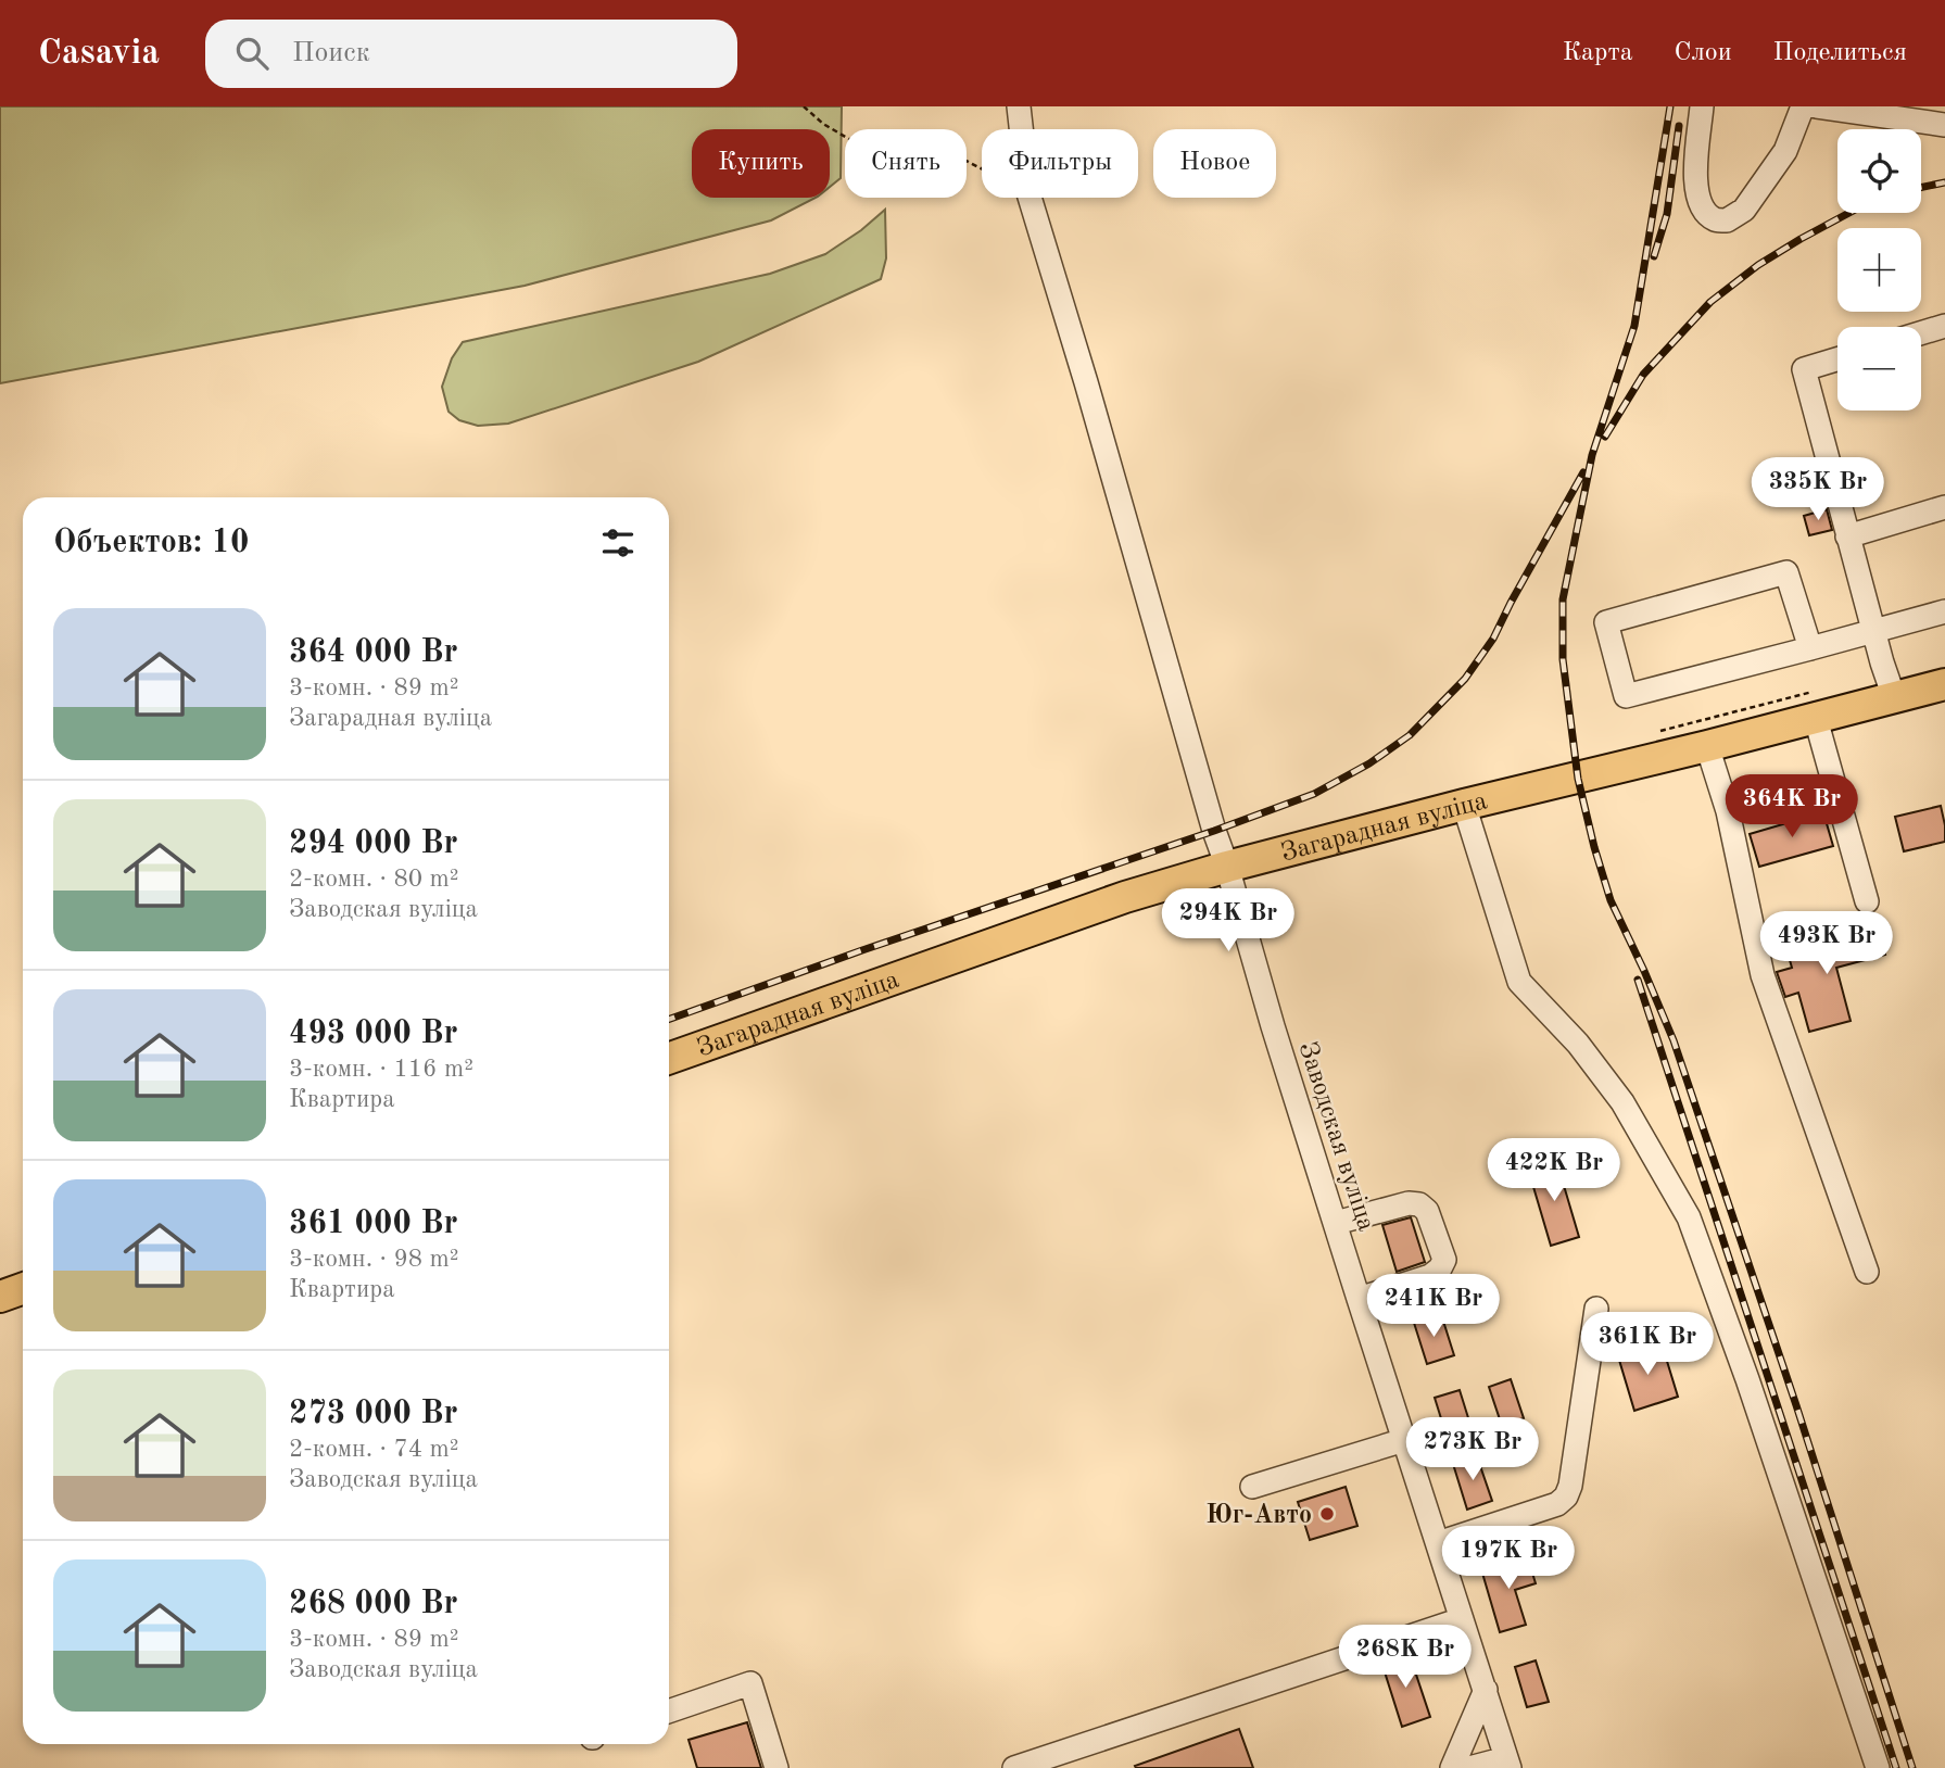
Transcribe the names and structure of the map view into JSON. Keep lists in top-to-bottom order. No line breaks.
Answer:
{"streets":{"main road":["Загарадная вуліца"],"street":["Заводская вуліца"]},"crossings":[["Загарадная вуліца","Заводская вуліца"]],"places":["Юг-Авто"],"page":{"header":"Casavia","search":"Поиск","nav":["Карта","Слои","Поделиться"],"map_buttons":["+","−"],"chip":["Купить","Снять","Фильтры","Новое"],"price":["335K Br","364K Br","294K Br","493K Br","422K Br","241K Br","361K Br","273K Br","197K Br","268K Br"],"heading":"Объектов: 10","list":[{"name":"364 000 Br","note":"3-комн. · 89 m² · Загарадная вуліца"},{"name":"294 000 Br","note":"2-комн. · 80 m² · Заводская вуліца"},{"name":"493 000 Br","note":"3-комн. · 116 m² · Квартира"},{"name":"361 000 Br","note":"3-комн. · 98 m² · Квартира"},{"name":"273 000 Br","note":"2-комн. · 74 m² · Заводская вуліца"},{"name":"268 000 Br","note":"3-комн. · 89 m² · Заводская вуліца"}]}}
